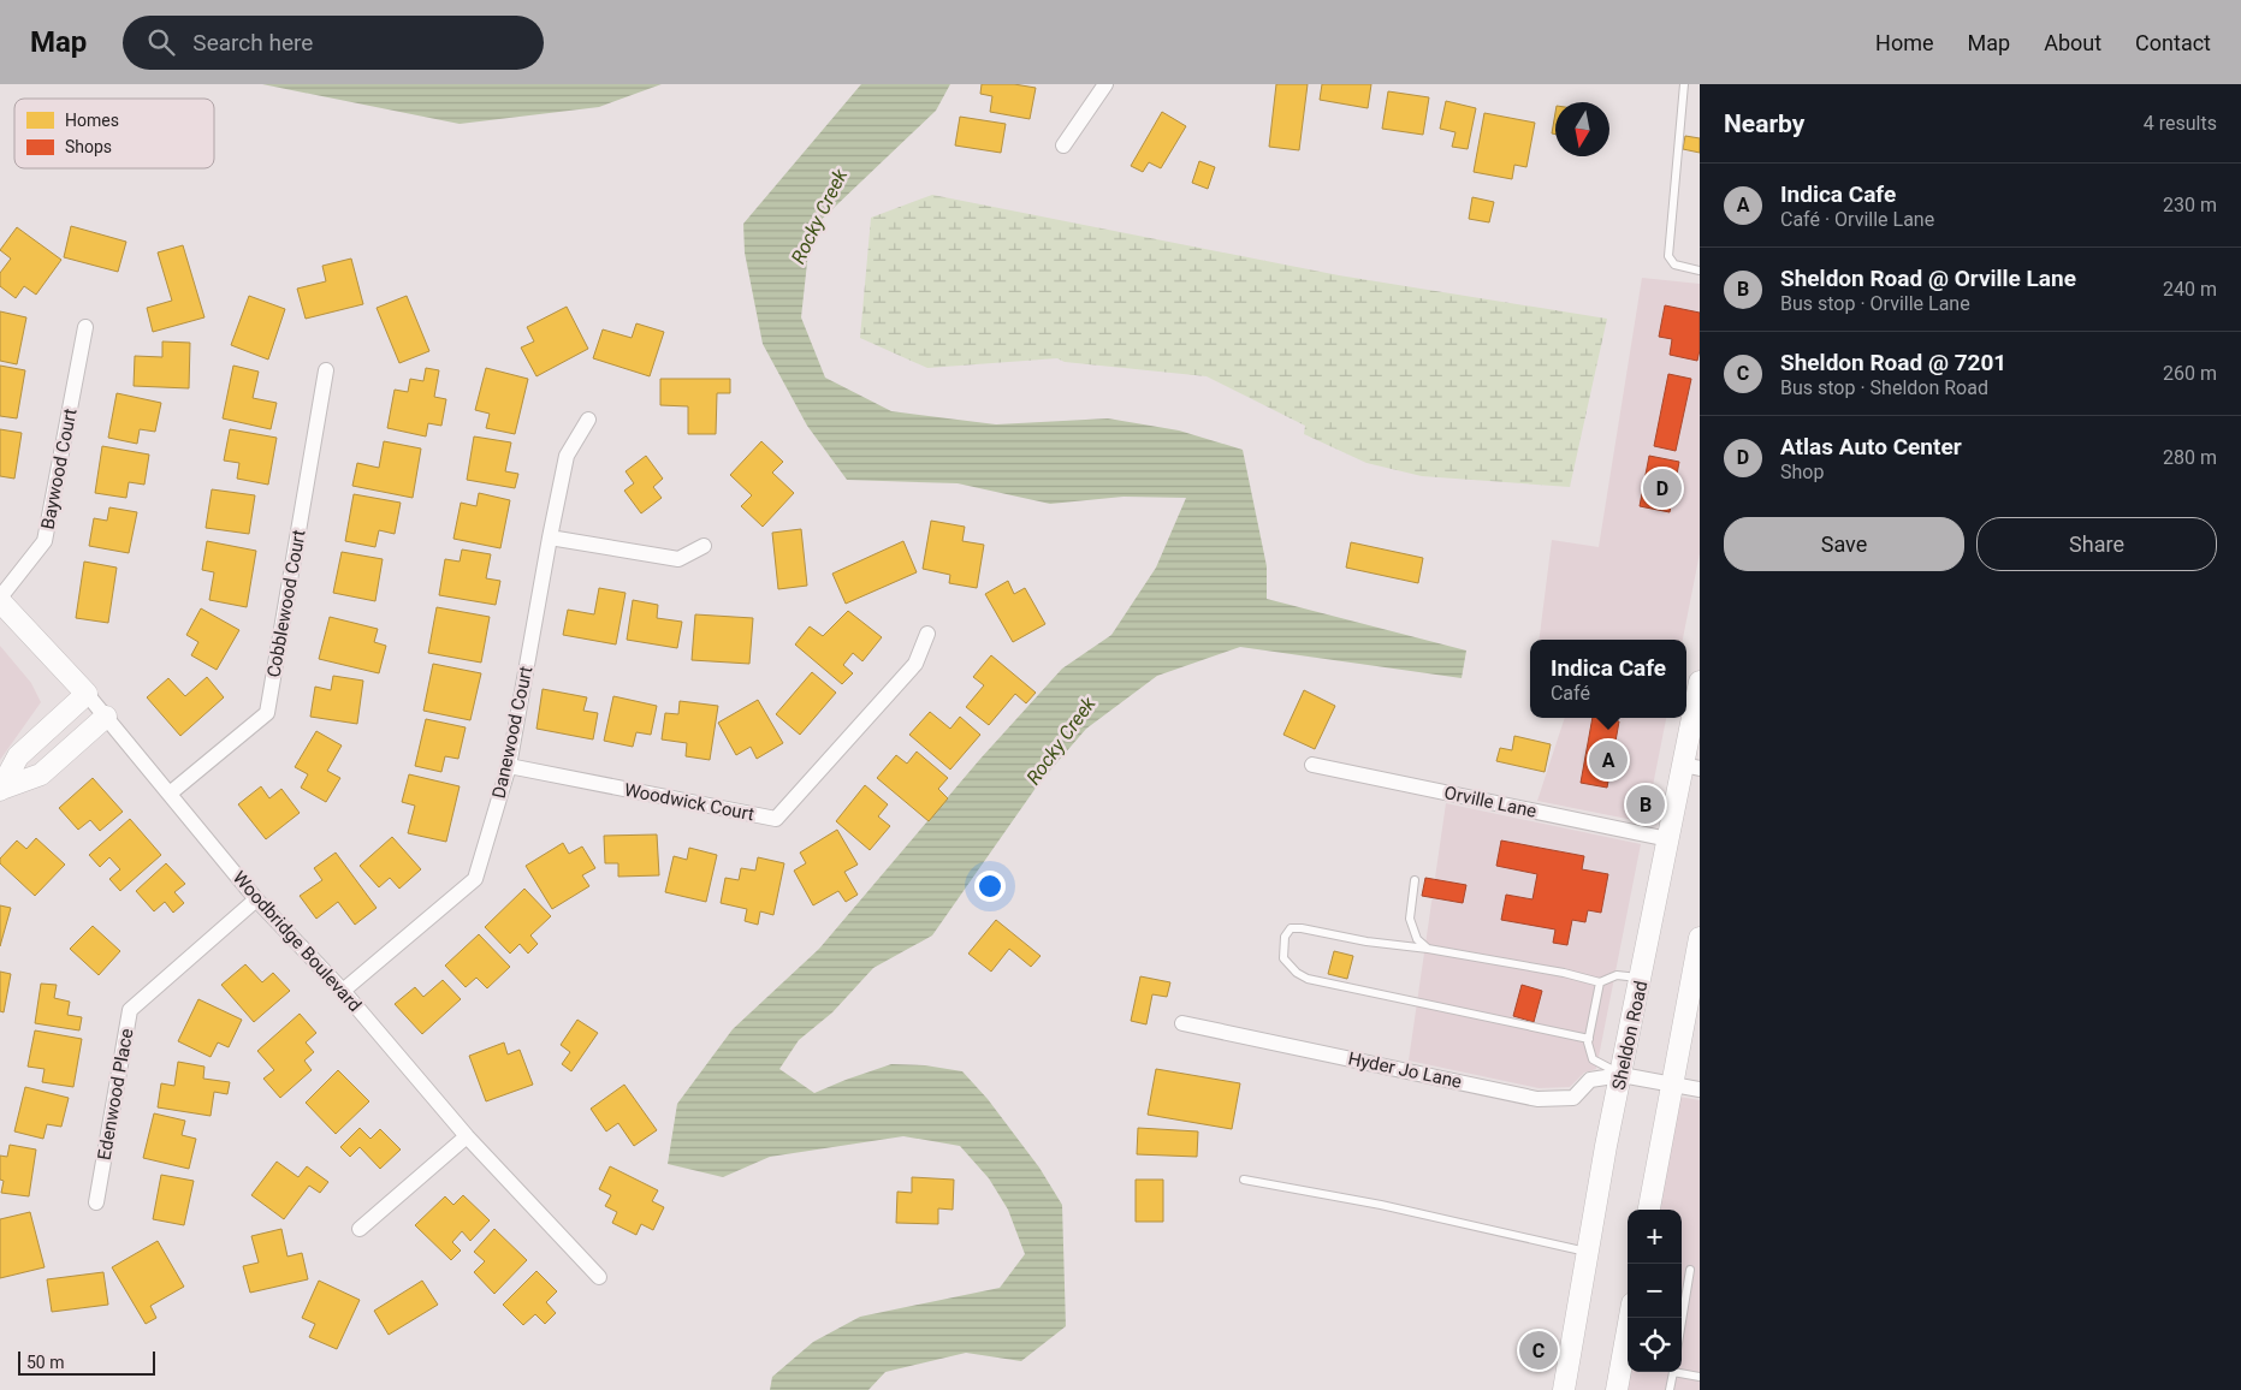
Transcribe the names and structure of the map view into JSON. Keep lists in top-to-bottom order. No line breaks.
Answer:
{"streets":{"main road":["Woodbridge Boulevard","Sheldon Road"],"street":["Baywood Court","Cobblewood Court","Danewood Court","Woodwick Court","Orville Lane","Hyder Jo Lane","Edenwood Place"]},"crossings":[["Baywood Court","Woodbridge Boulevard"],["Cobblewood Court","Woodbridge Boulevard"],["Danewood Court","Woodwick Court"],["Danewood Court","Woodbridge Boulevard"],["Orville Lane","Sheldon Road"],["Woodbridge Boulevard","Edenwood Place"],["Sheldon Road","Hyder Jo Lane"]],"water":["Rocky Creek"],"legend":["Homes","Shops"],"scale_bar":"50 m","north":"bottom","page":{"header":"Map","search":"Search here","nav":["Home","Map","About","Contact"],"heading":["Nearby","4 results"],"list":[{"mark":"A","name":"Indica Cafe","note":"Café · Orville Lane","value":"230 m"},{"mark":"B","name":"Sheldon Road @ Orville Lane","note":"Bus stop · Orville Lane","value":"240 m"},{"mark":"C","name":"Sheldon Road @ 7201","note":"Bus stop · Sheldon Road","value":"260 m"},{"mark":"D","name":"Atlas Auto Center","note":"Shop","value":"280 m"}],"pins":["D","A","B","C"],"buttons":["Save","Share"],"popup":["Indica Cafe","Café"],"map_buttons":["+","−"],"scale":"50 m"}}
